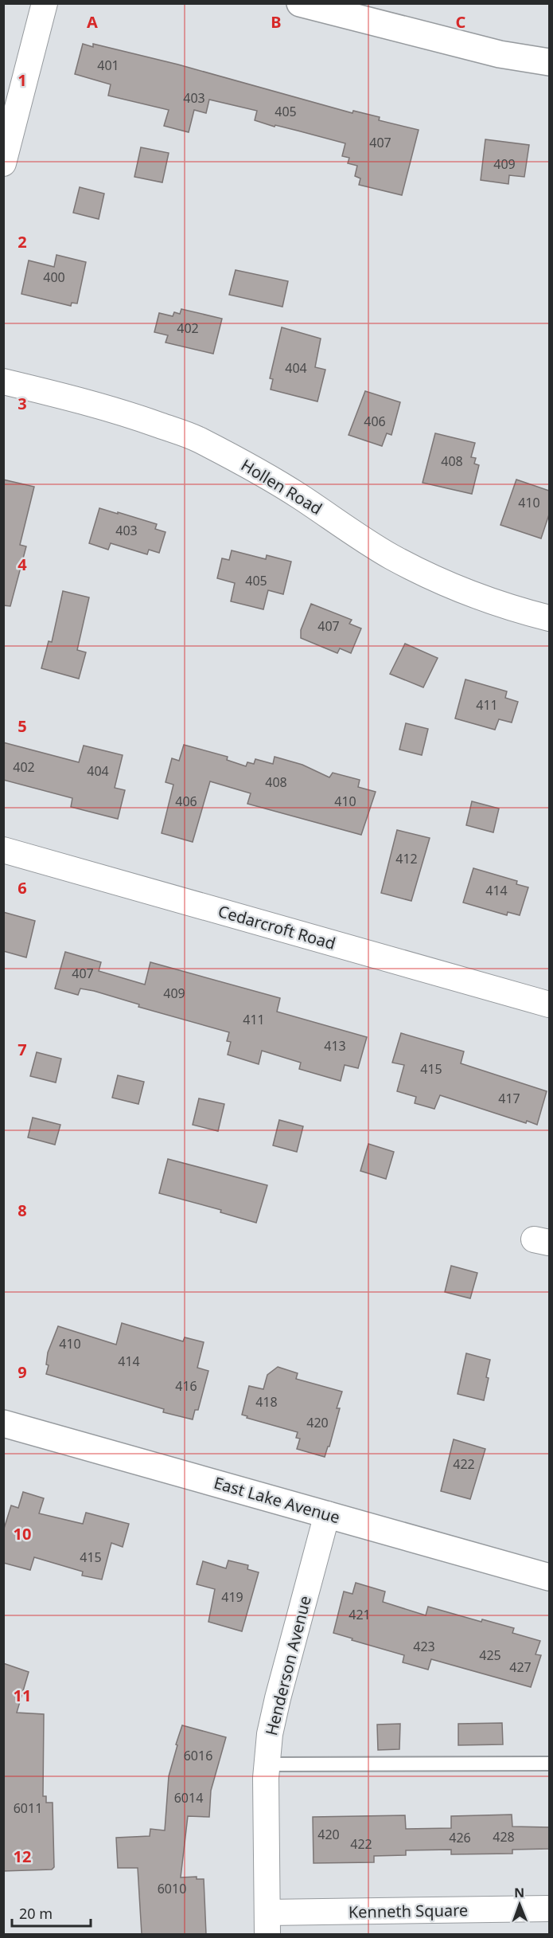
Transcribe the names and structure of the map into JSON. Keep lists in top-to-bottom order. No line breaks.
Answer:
{"streets":{"street":["Hollen Road","Cedarcroft Road","East Lake Avenue","Henderson Avenue","Kenneth Square"]},"crossings":[["East Lake Avenue","Henderson Avenue"],["Henderson Avenue","Kenneth Square"]],"house_numbers":["401","403","405","407","409","400","402","404","406","408","410","403","405","407","411","402","404","408","406","410","412","414","407","409","411","413","415","417","410","414","416","418","420","422","415","419","421","423","425","427","6016","6014","6011","420","428","426","422","6010"],"scale_bar":"20 m","north":"top","grid":{"columns":["A","B","C"],"rows":["1","2","3","4","5","6","7","8","9","10","11","12"]}}
